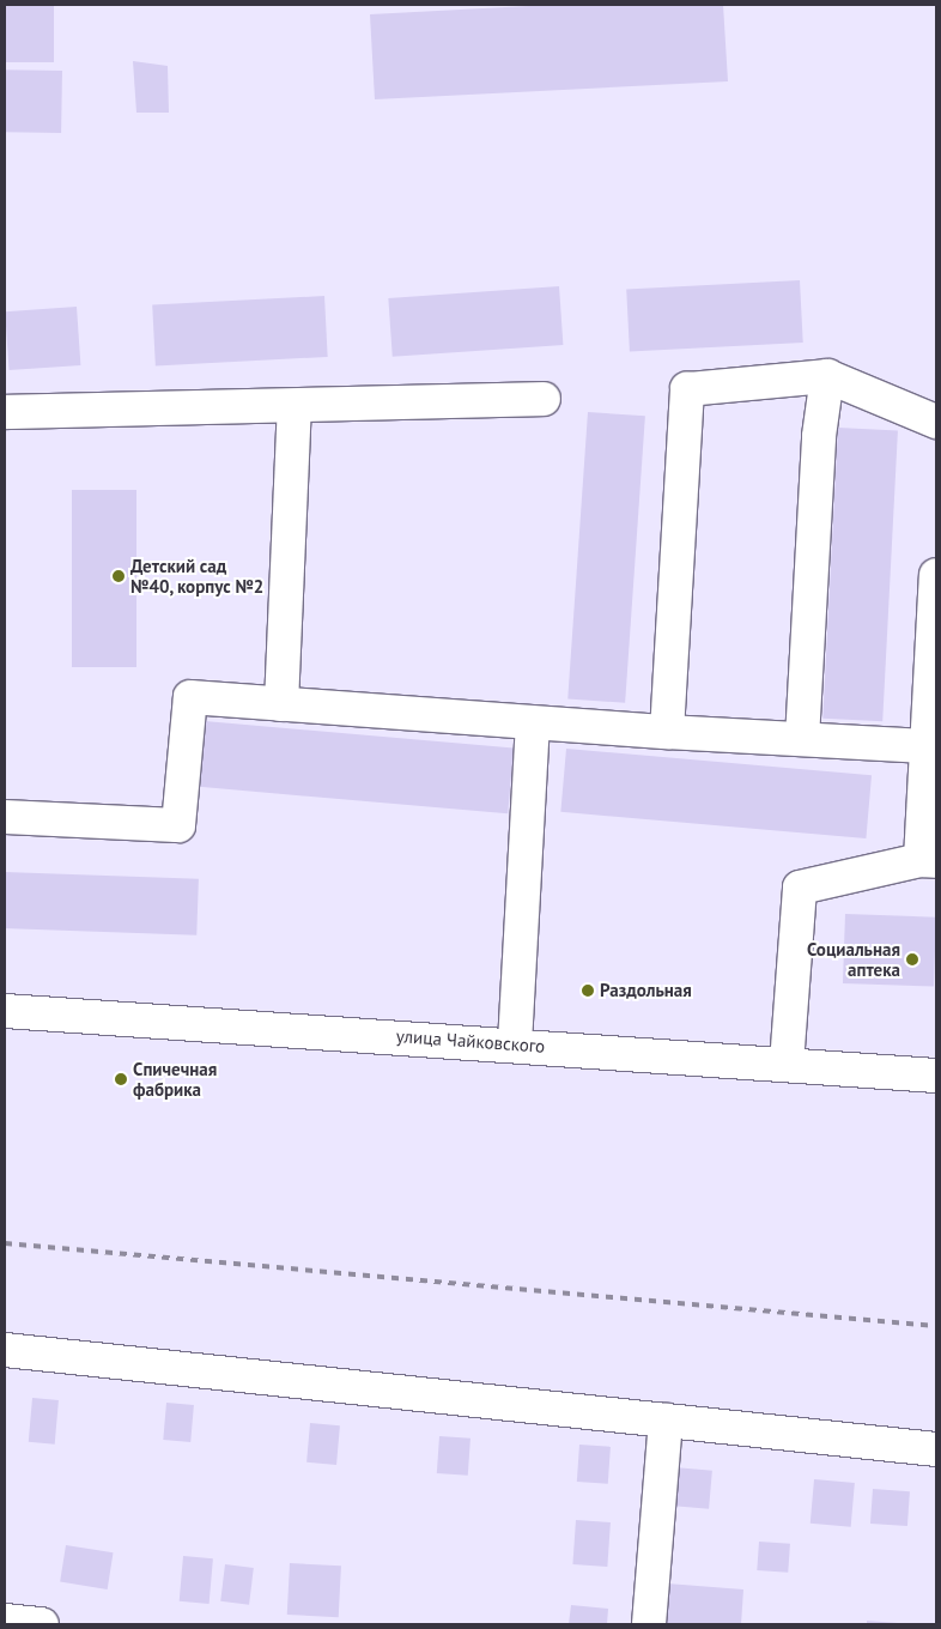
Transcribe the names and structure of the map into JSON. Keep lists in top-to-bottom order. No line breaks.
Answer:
{"streets":{"street":["улица Чайковского"]},"places":["Детский сад №40, корпус №2","Социальная аптека","Раздольная","Спичечная фабрика"]}
